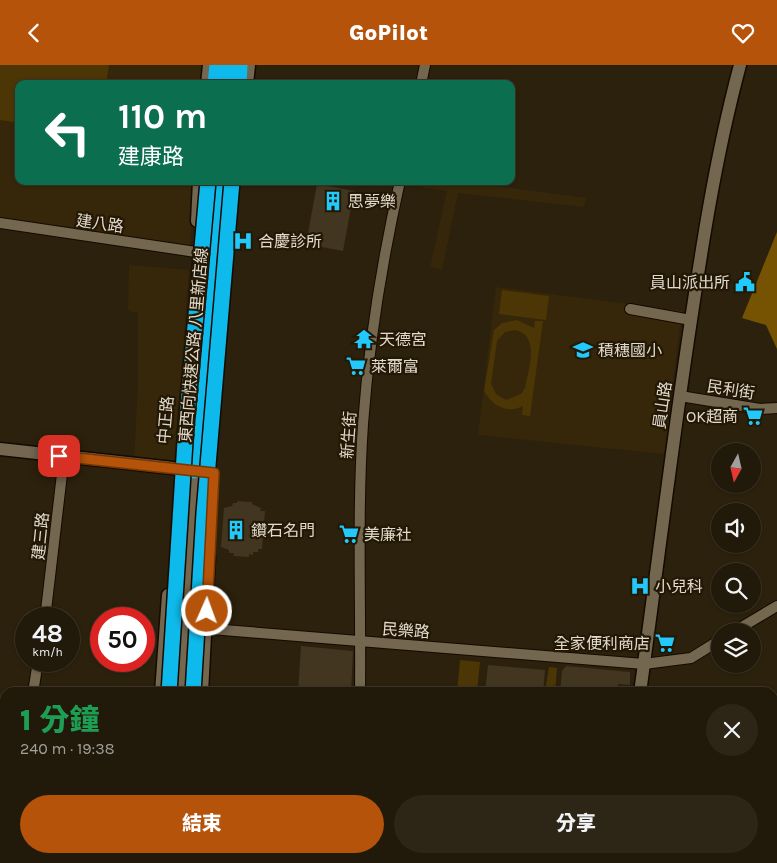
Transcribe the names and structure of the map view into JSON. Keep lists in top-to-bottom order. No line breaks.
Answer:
{"streets":{"highway":["東西向快速公路 八里新店線"],"main road":["員山路","中正路"],"street":["建八路","民利街","新生街","建三路","民樂路"]},"crossings":[["建八路","中正路"],["民利街","員山路"],["員山路","民樂路"],["中正路","民樂路"],["新生街","民樂路"]],"places":{"building":["思夢樂","鑽石名門"],"hospital":["合慶診所","小兒科"],"public building":["員山派出所"],"temple":["天德宮"],"school or university":["積穗國小"],"supermarket":["萊爾富","OK超商","美廉社","全家便利商店"]},"north":"bottom","page":{"header":"GoPilot","turn":["110 m","建康路"],"speed":"48 km/h","limit":"50","heading":["1 分鐘","240 m · 19:38"],"buttons":["結束","分享"]}}
